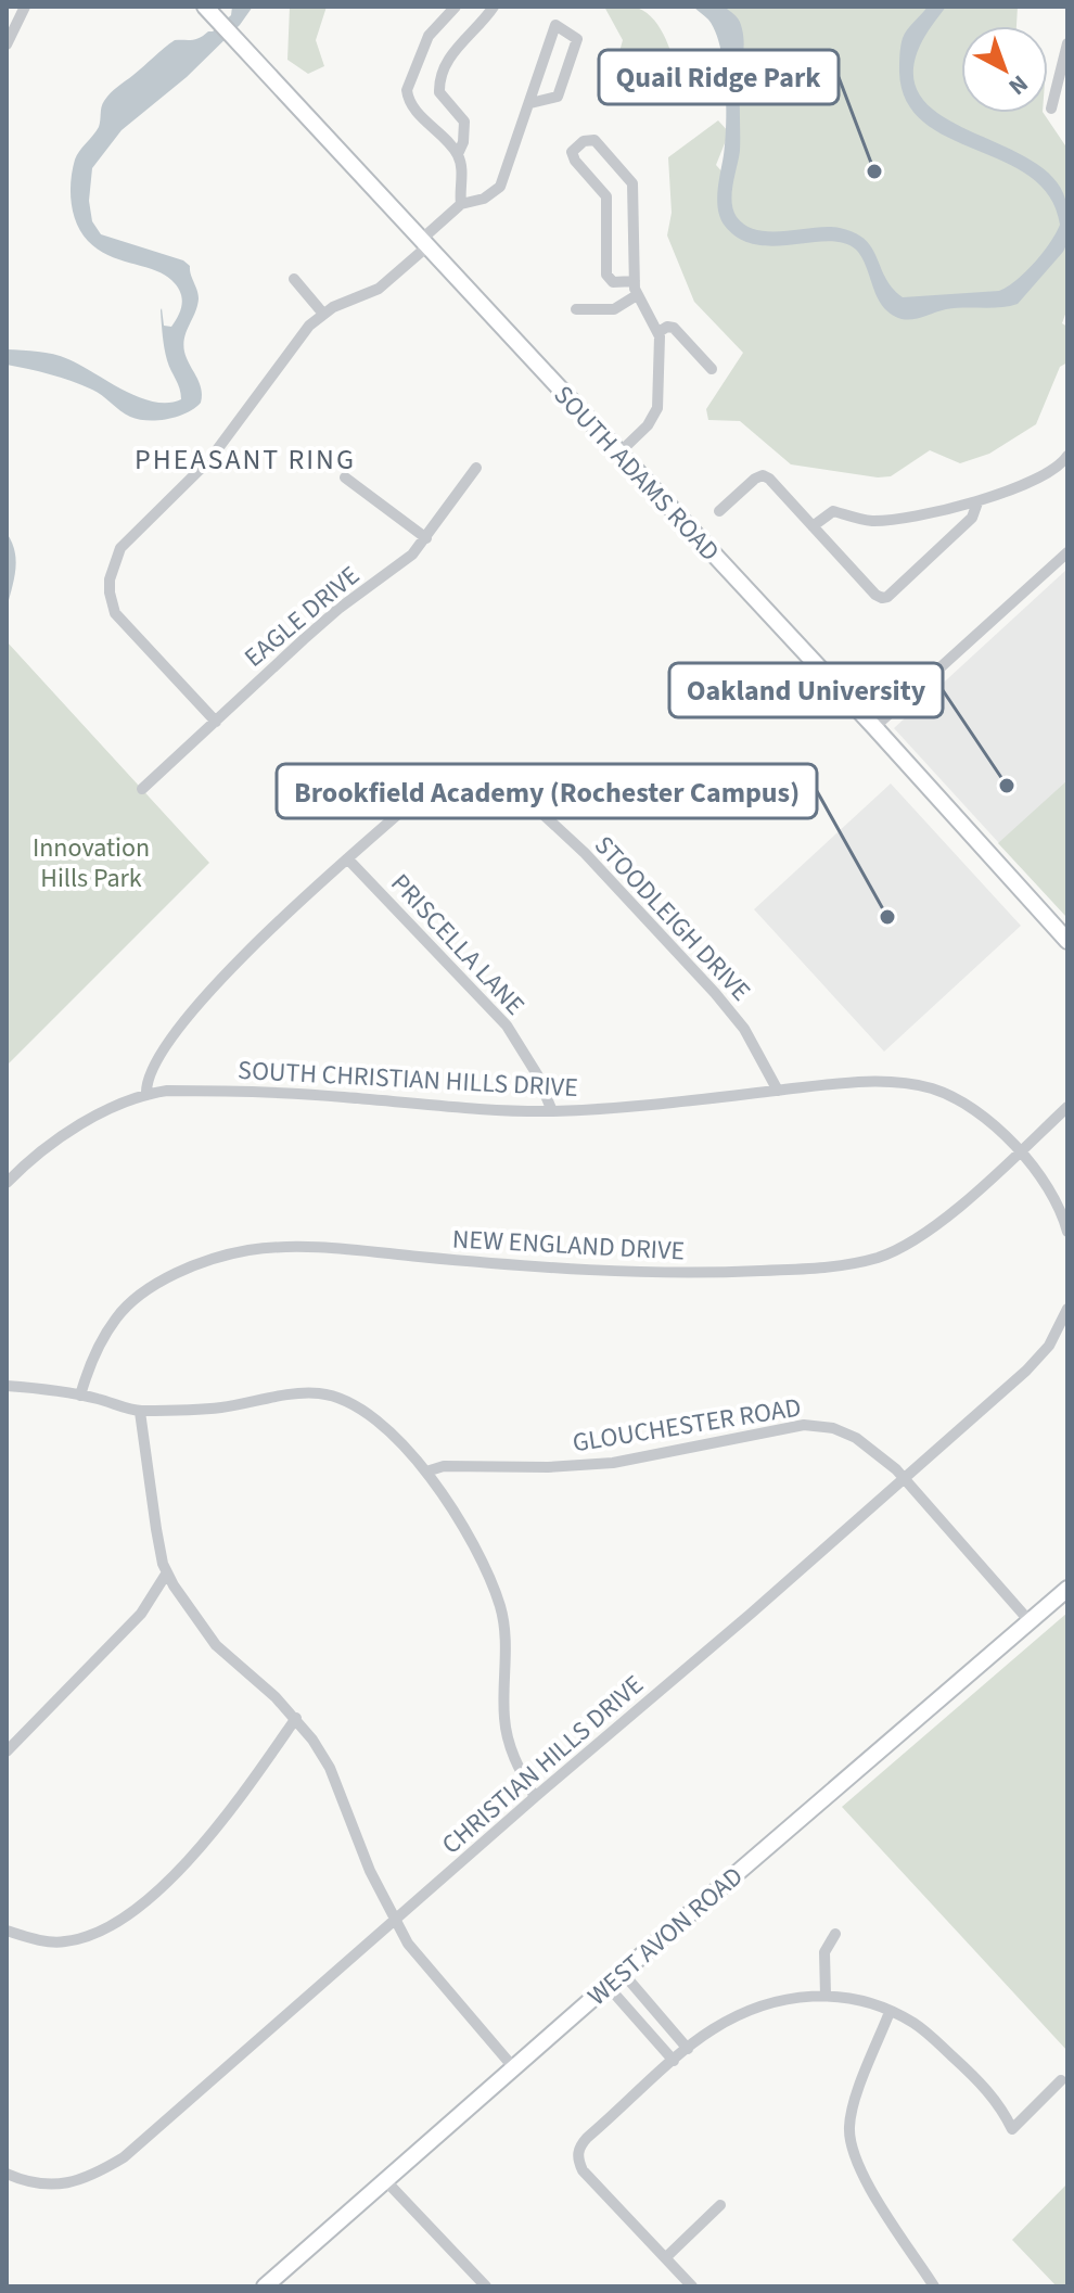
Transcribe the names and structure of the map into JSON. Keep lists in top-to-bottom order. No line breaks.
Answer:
{"streets":{"main road":["SOUTH ADAMS ROAD","WEST AVON ROAD"],"street":["EAGLE DRIVE","STOODLEIGH DRIVE","PRISCELLA LANE","SOUTH CHRISTIAN HILLS DRIVE","NEW ENGLAND DRIVE","GLOUCHESTER ROAD","CHRISTIAN HILLS DRIVE"]},"crossings":[["STOODLEIGH DRIVE","PRISCELLA LANE"],["STOODLEIGH DRIVE","SOUTH CHRISTIAN HILLS DRIVE"],["PRISCELLA LANE","SOUTH CHRISTIAN HILLS DRIVE"],["SOUTH CHRISTIAN HILLS DRIVE","NEW ENGLAND DRIVE"],["GLOUCHESTER ROAD","CHRISTIAN HILLS DRIVE"],["GLOUCHESTER ROAD","WEST AVON ROAD"]],"districts":["PHEASANT RING"],"parks":["Innovation Hills Park"],"places":["Quail Ridge Park","Oakland University","Brookfield Academy (Rochester Campus)"],"north":"bottom right"}
